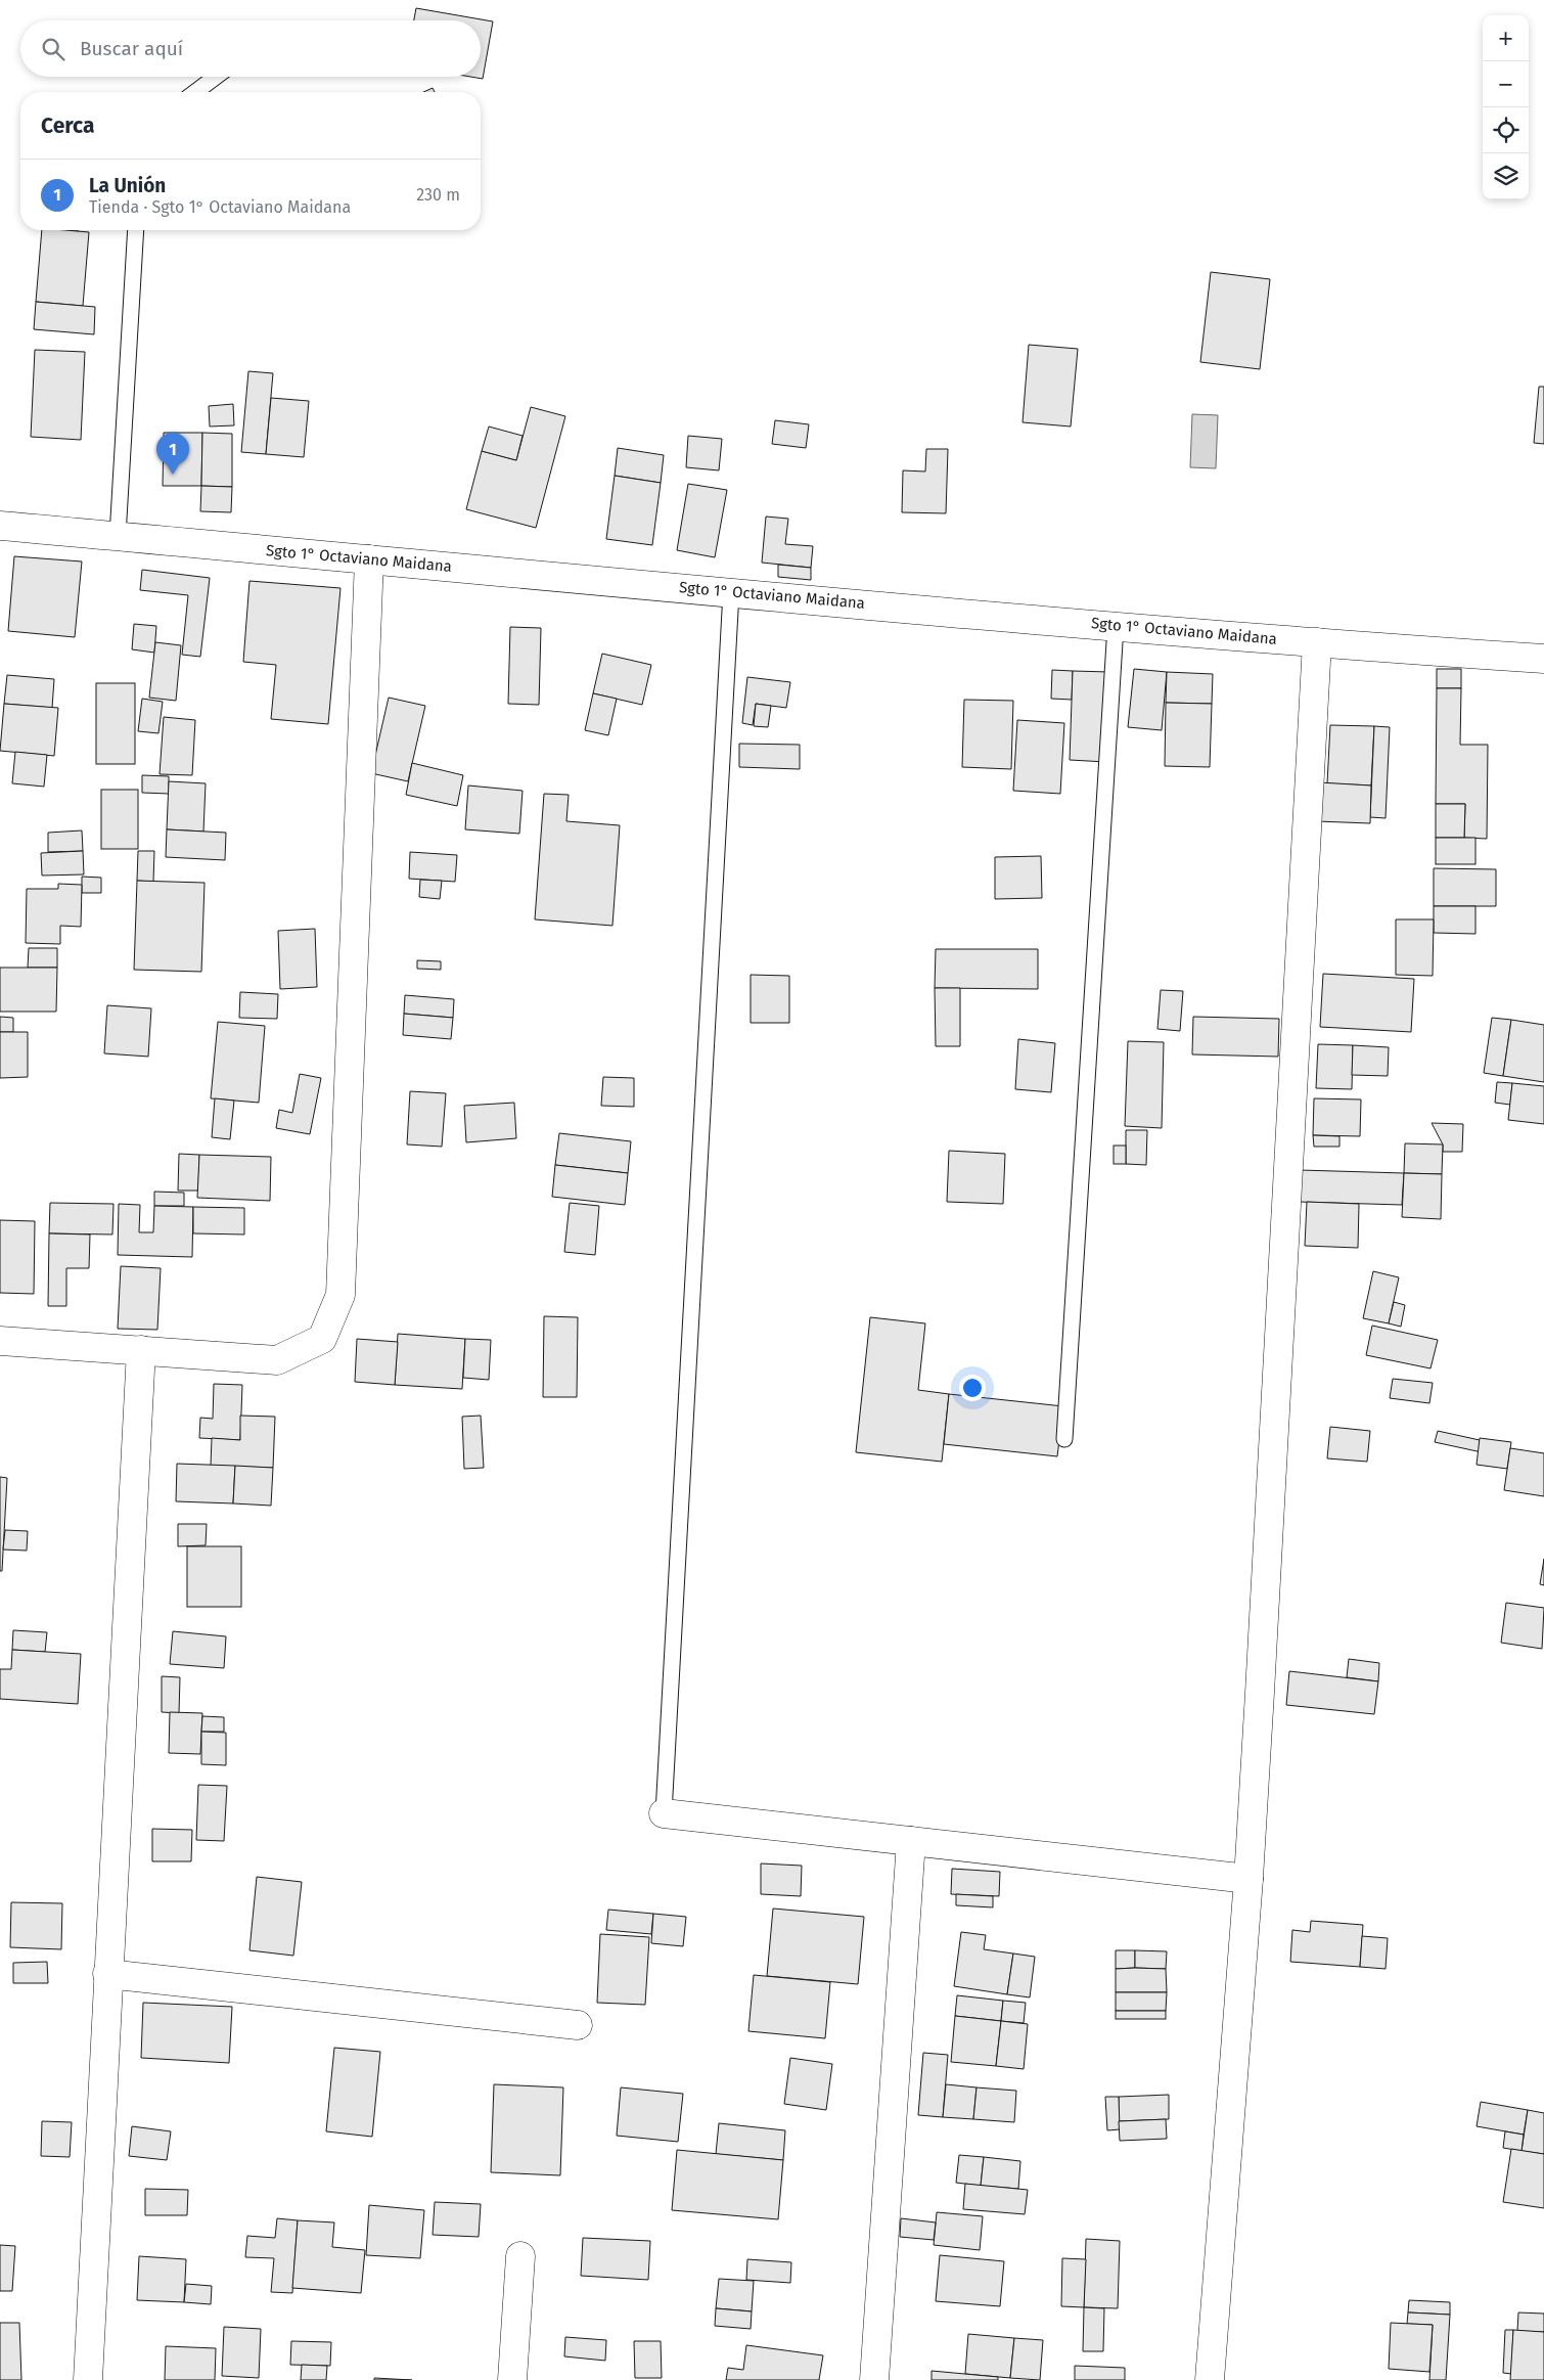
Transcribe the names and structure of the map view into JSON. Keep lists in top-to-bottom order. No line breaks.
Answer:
{"streets":{"street":["Sgto 1° Octaviano Maidana"]},"page":{"map_buttons":["+","−"],"search":"Buscar aquí","heading":"Cerca","list":[{"mark":"1","name":"La Unión","note":"Tienda · Sgto 1° Octaviano Maidana","value":"230 m"}],"pins":"1"}}
